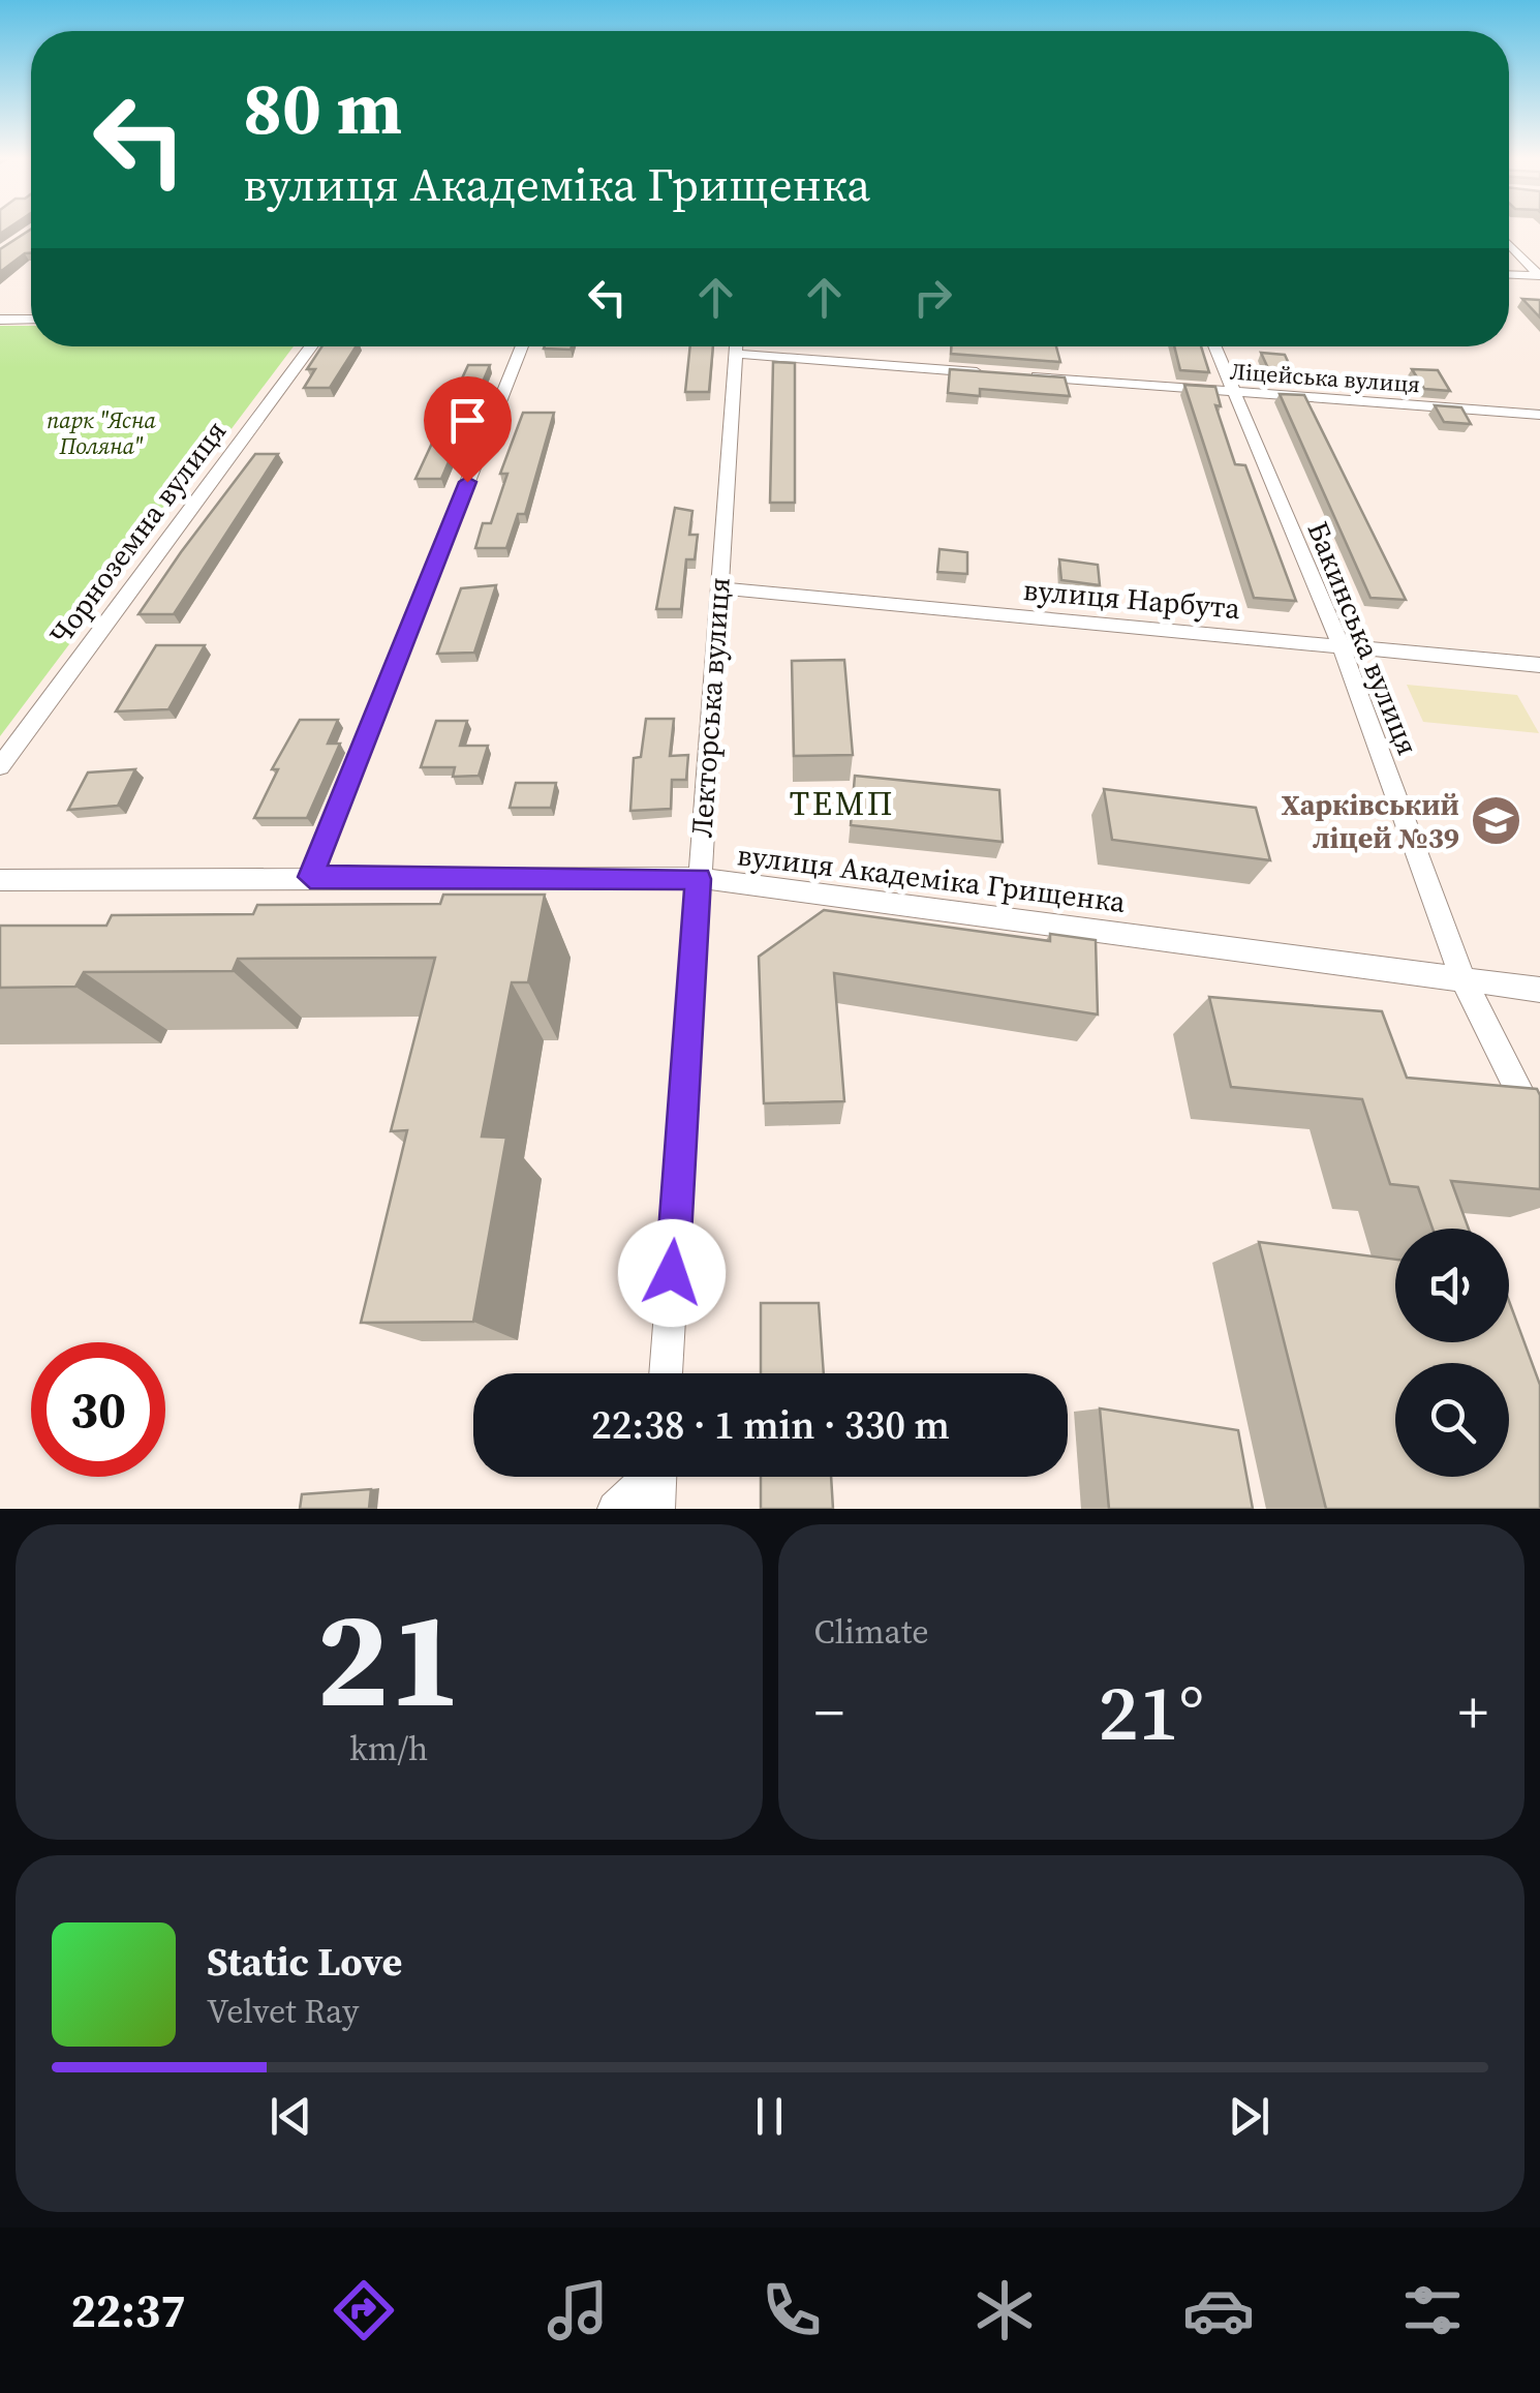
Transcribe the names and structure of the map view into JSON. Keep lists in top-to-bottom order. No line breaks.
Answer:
{"streets":{"street":["Ліцейська вулиця","Чорноземна вулиця","вулиця Нарбута","Бакинська вулиця","Лекторська вулиця","вулиця Академіка Грищенка"]},"crossings":[["Ліцейська вулиця","Бакинська вулиця"],["вулиця Нарбута","Бакинська вулиця"],["вулиця Нарбута","Лекторська вулиця"],["Бакинська вулиця","вулиця Академіка Грищенка"],["Лекторська вулиця","вулиця Академіка Грищенка"]],"districts":["ТЕМП"],"parks":["парк \"Ясна Поляна\""],"places":{"school or university":["Харківський ліцей №39"]},"page":{"turn":["80 m","вулиця Академіка Грищенка"],"limit":"30","trip":"22:38 · 1 min · 330 m","tile":[["21","km/h"],"Climate"],"heat":["−","21°","+"],"song":["Static Love","Velvet Ray"],"tabs":"22:37"}}
